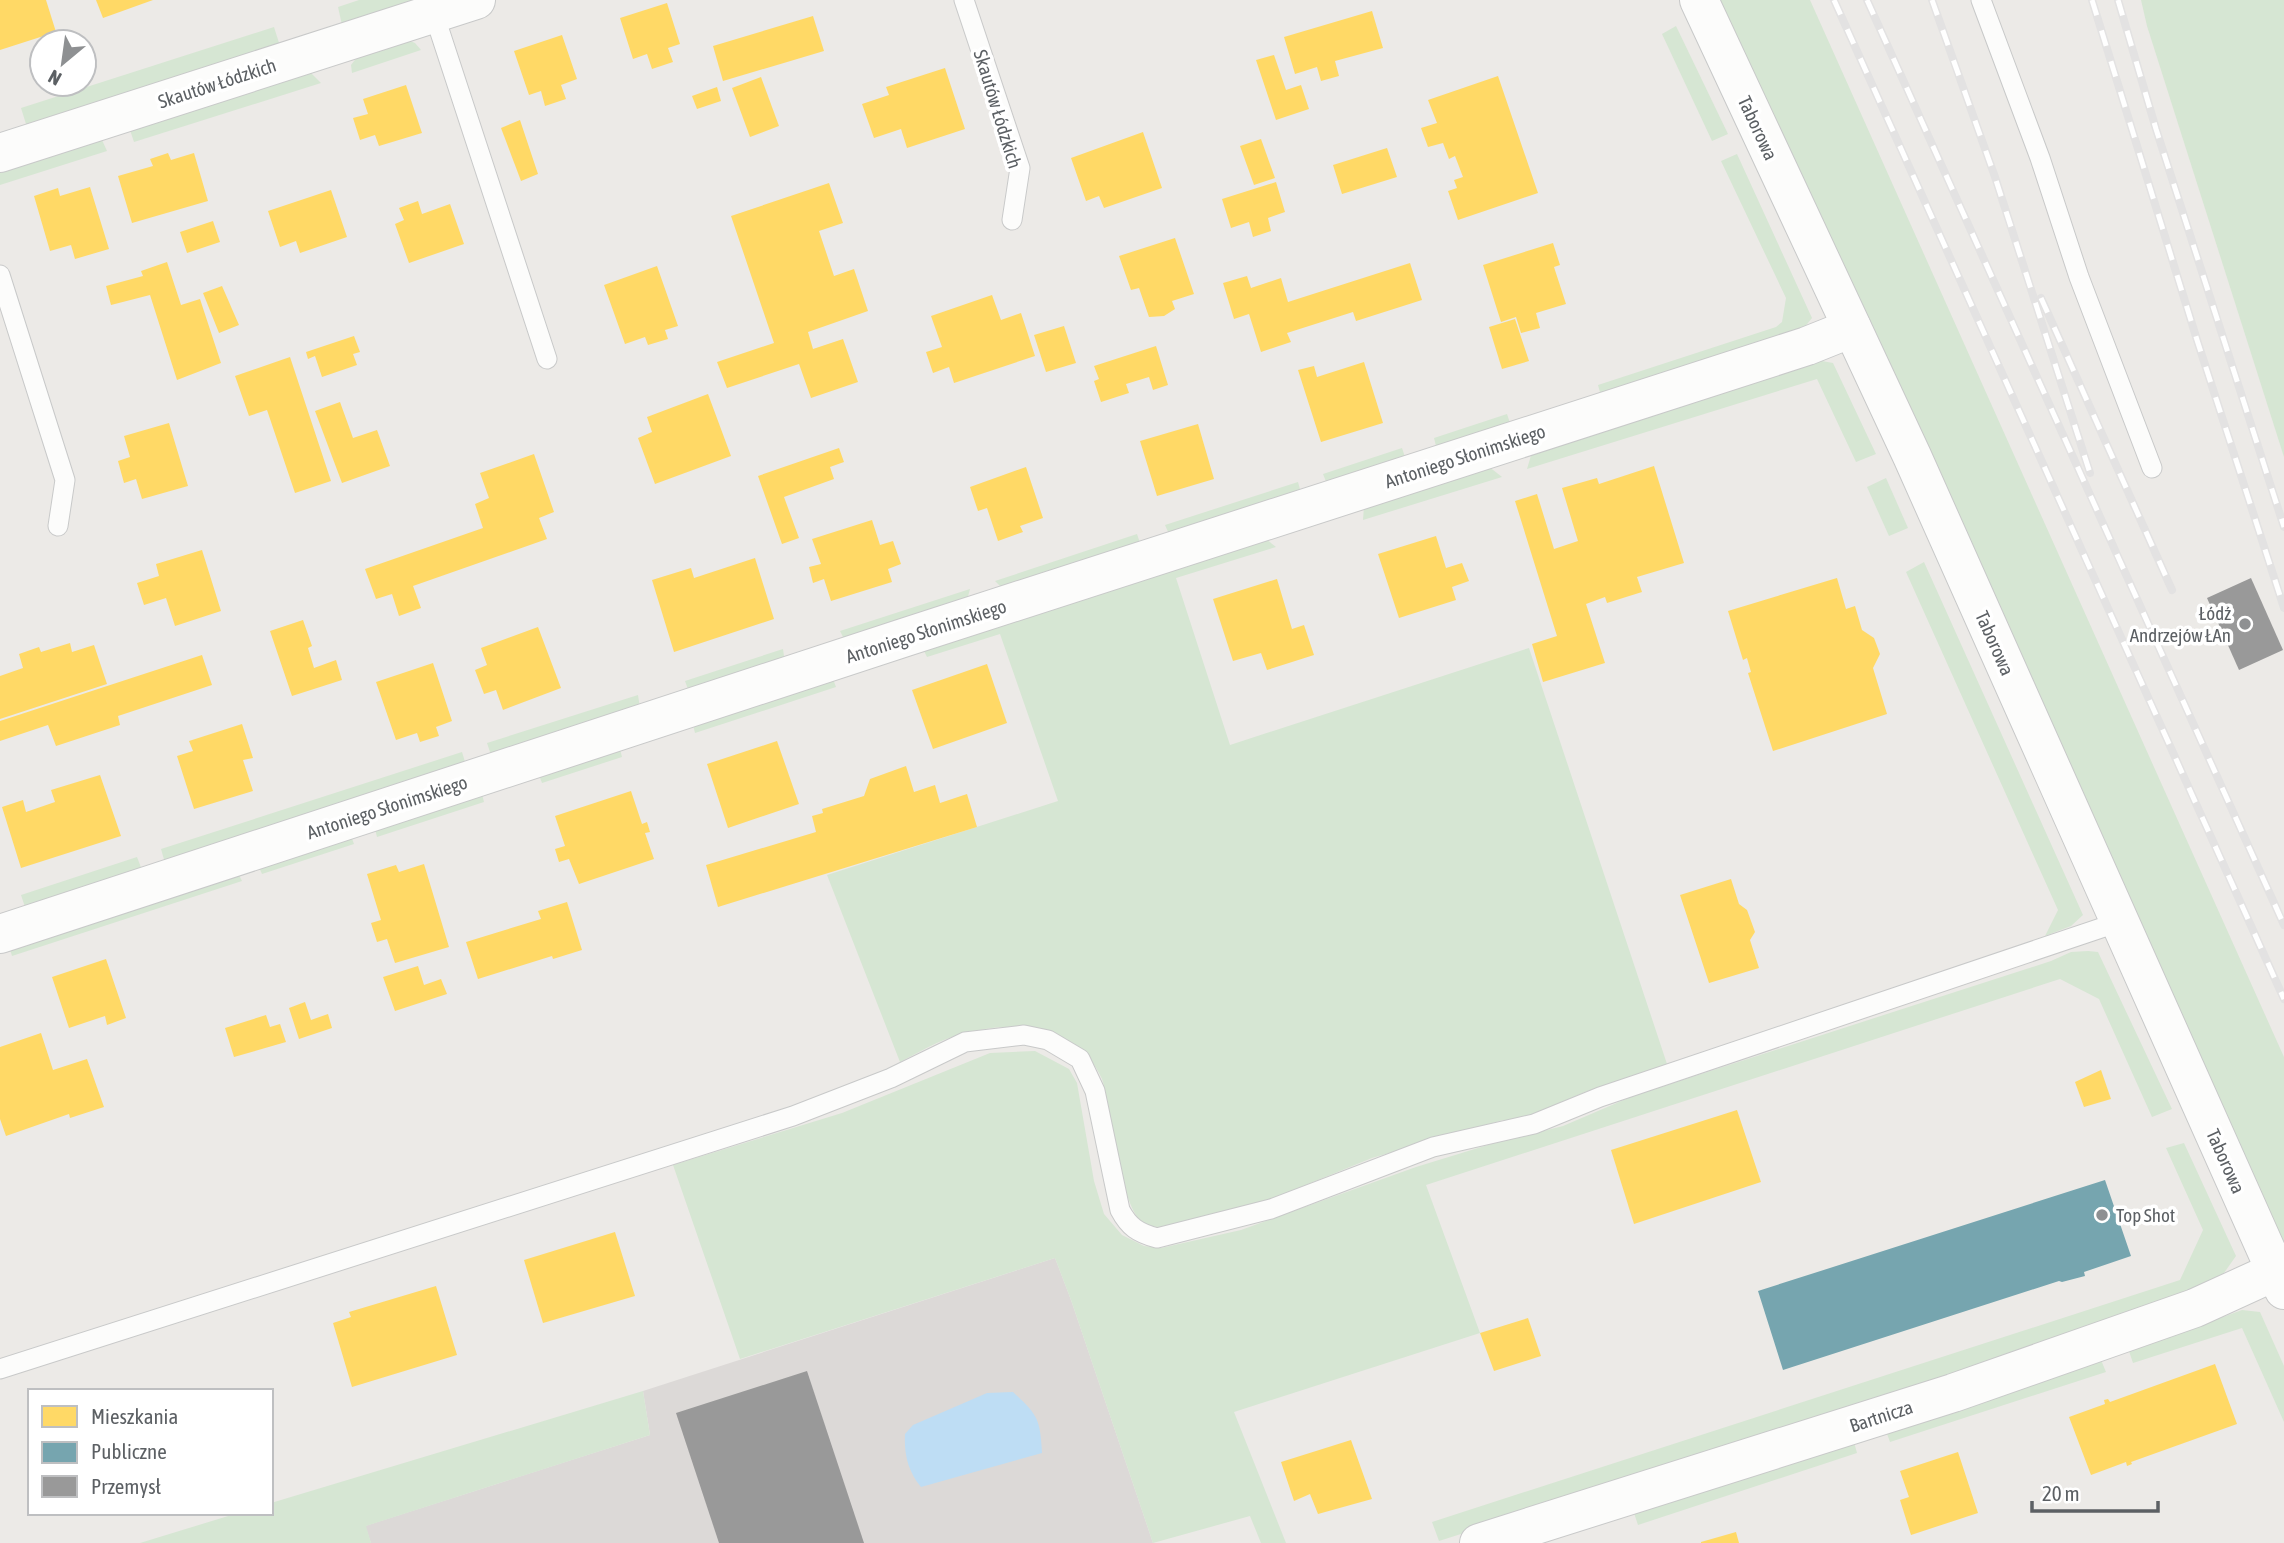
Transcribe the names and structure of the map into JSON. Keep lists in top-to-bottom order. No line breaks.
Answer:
{"streets":{"street":["Skautów Łódzkich","Taborowa","Antoniego Słonimskiego","Bartnicza"]},"crossings":[["Taborowa","Antoniego Słonimskiego"],["Taborowa","Bartnicza"]],"places":["Łódź Andrzejów ŁAn","Top Shot"],"legend":["Mieszkania","Publiczne","Przemysł"],"scale_bar":"20 m","north":"bottom left"}
